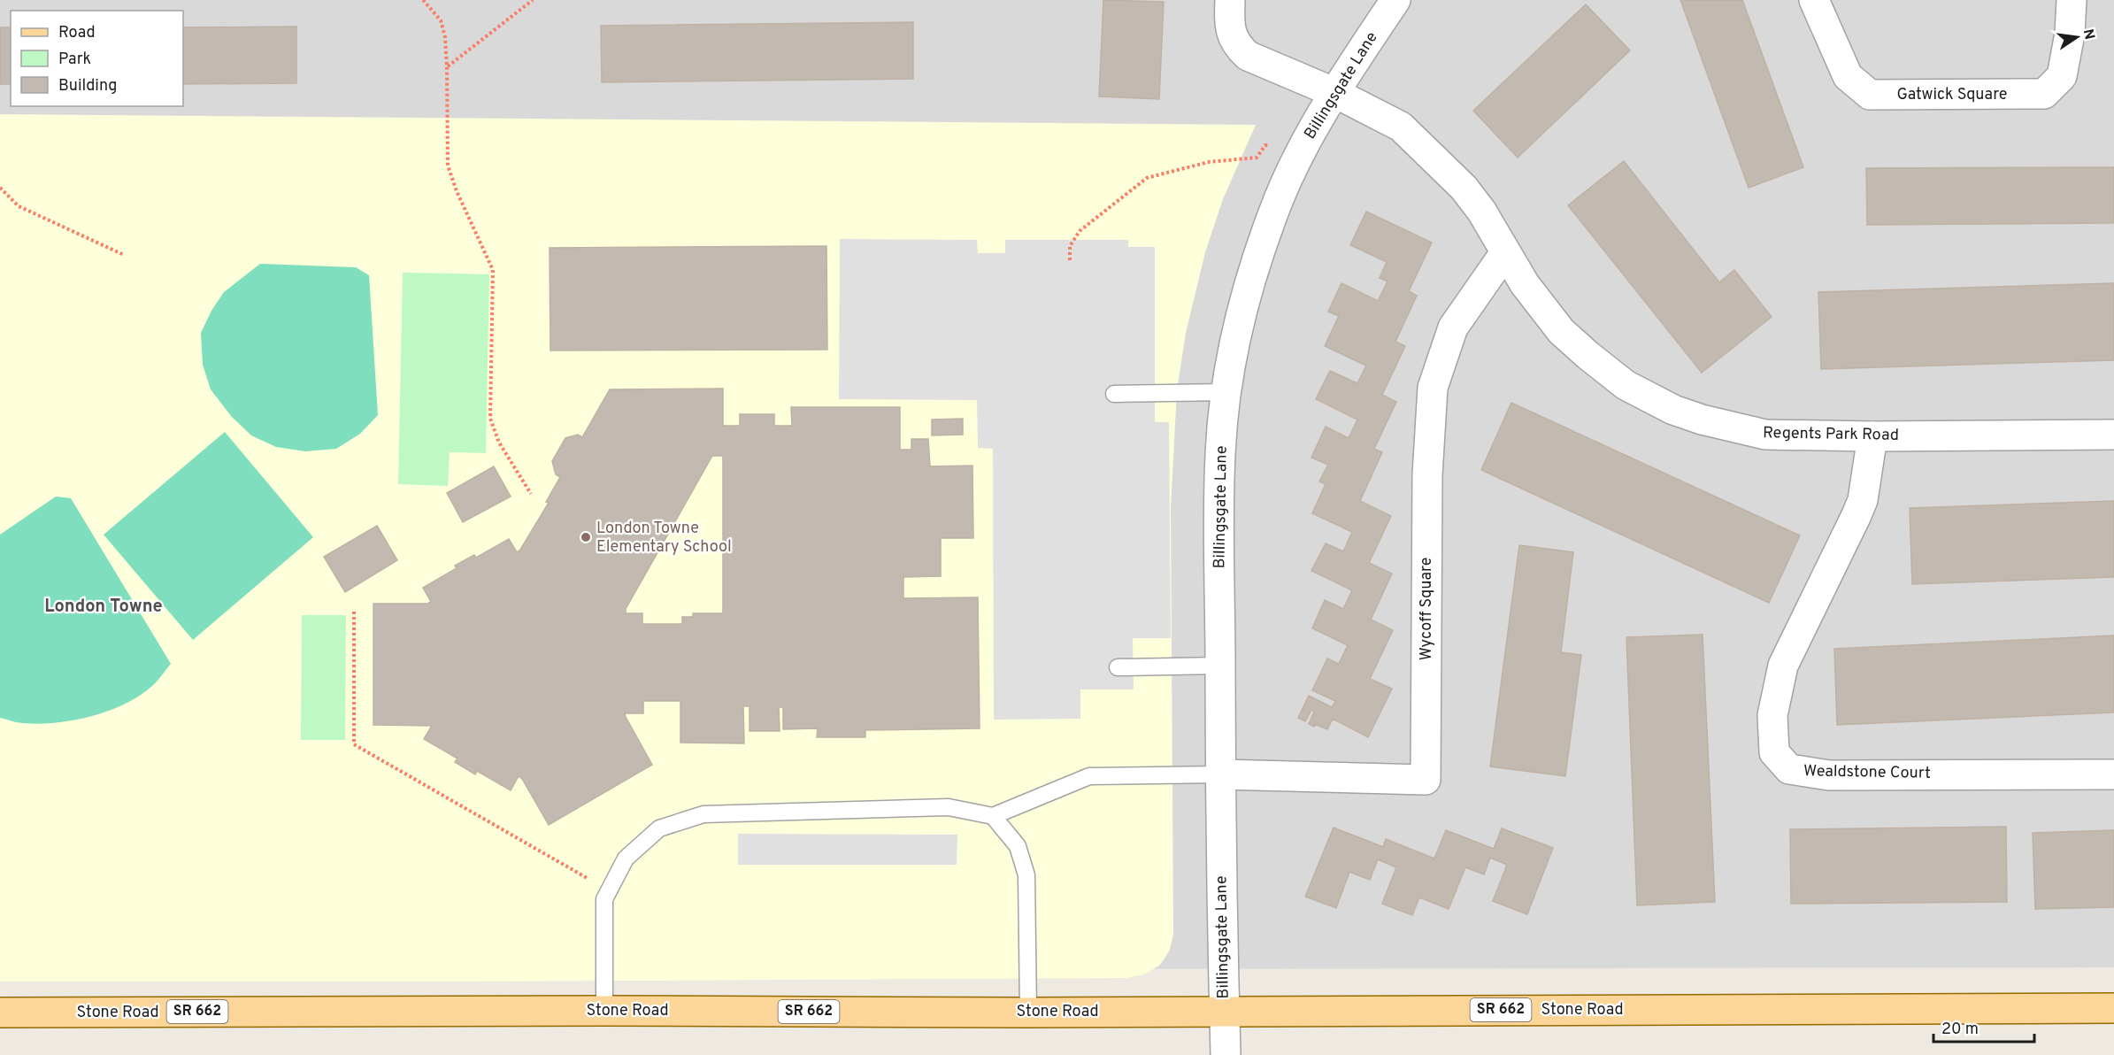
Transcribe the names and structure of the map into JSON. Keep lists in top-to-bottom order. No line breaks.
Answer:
{"streets":{"main road":["SR 662","Stone Road"],"street":["Billingsgate Lane","Gatwick Square","Regents Park Road","Wycoff Square","Wealdstone Court"]},"crossings":[["Billingsgate Lane","Regents Park Road"],["Billingsgate Lane","Wycoff Square"],["Billingsgate Lane","Stone Road"],["Regents Park Road","Wycoff Square"],["Regents Park Road","Wealdstone Court"]],"districts":["London Towne"],"places":["London Towne Elementary School"],"legend":["Road","Park","Building"],"scale_bar":"20 m","north":"right"}
